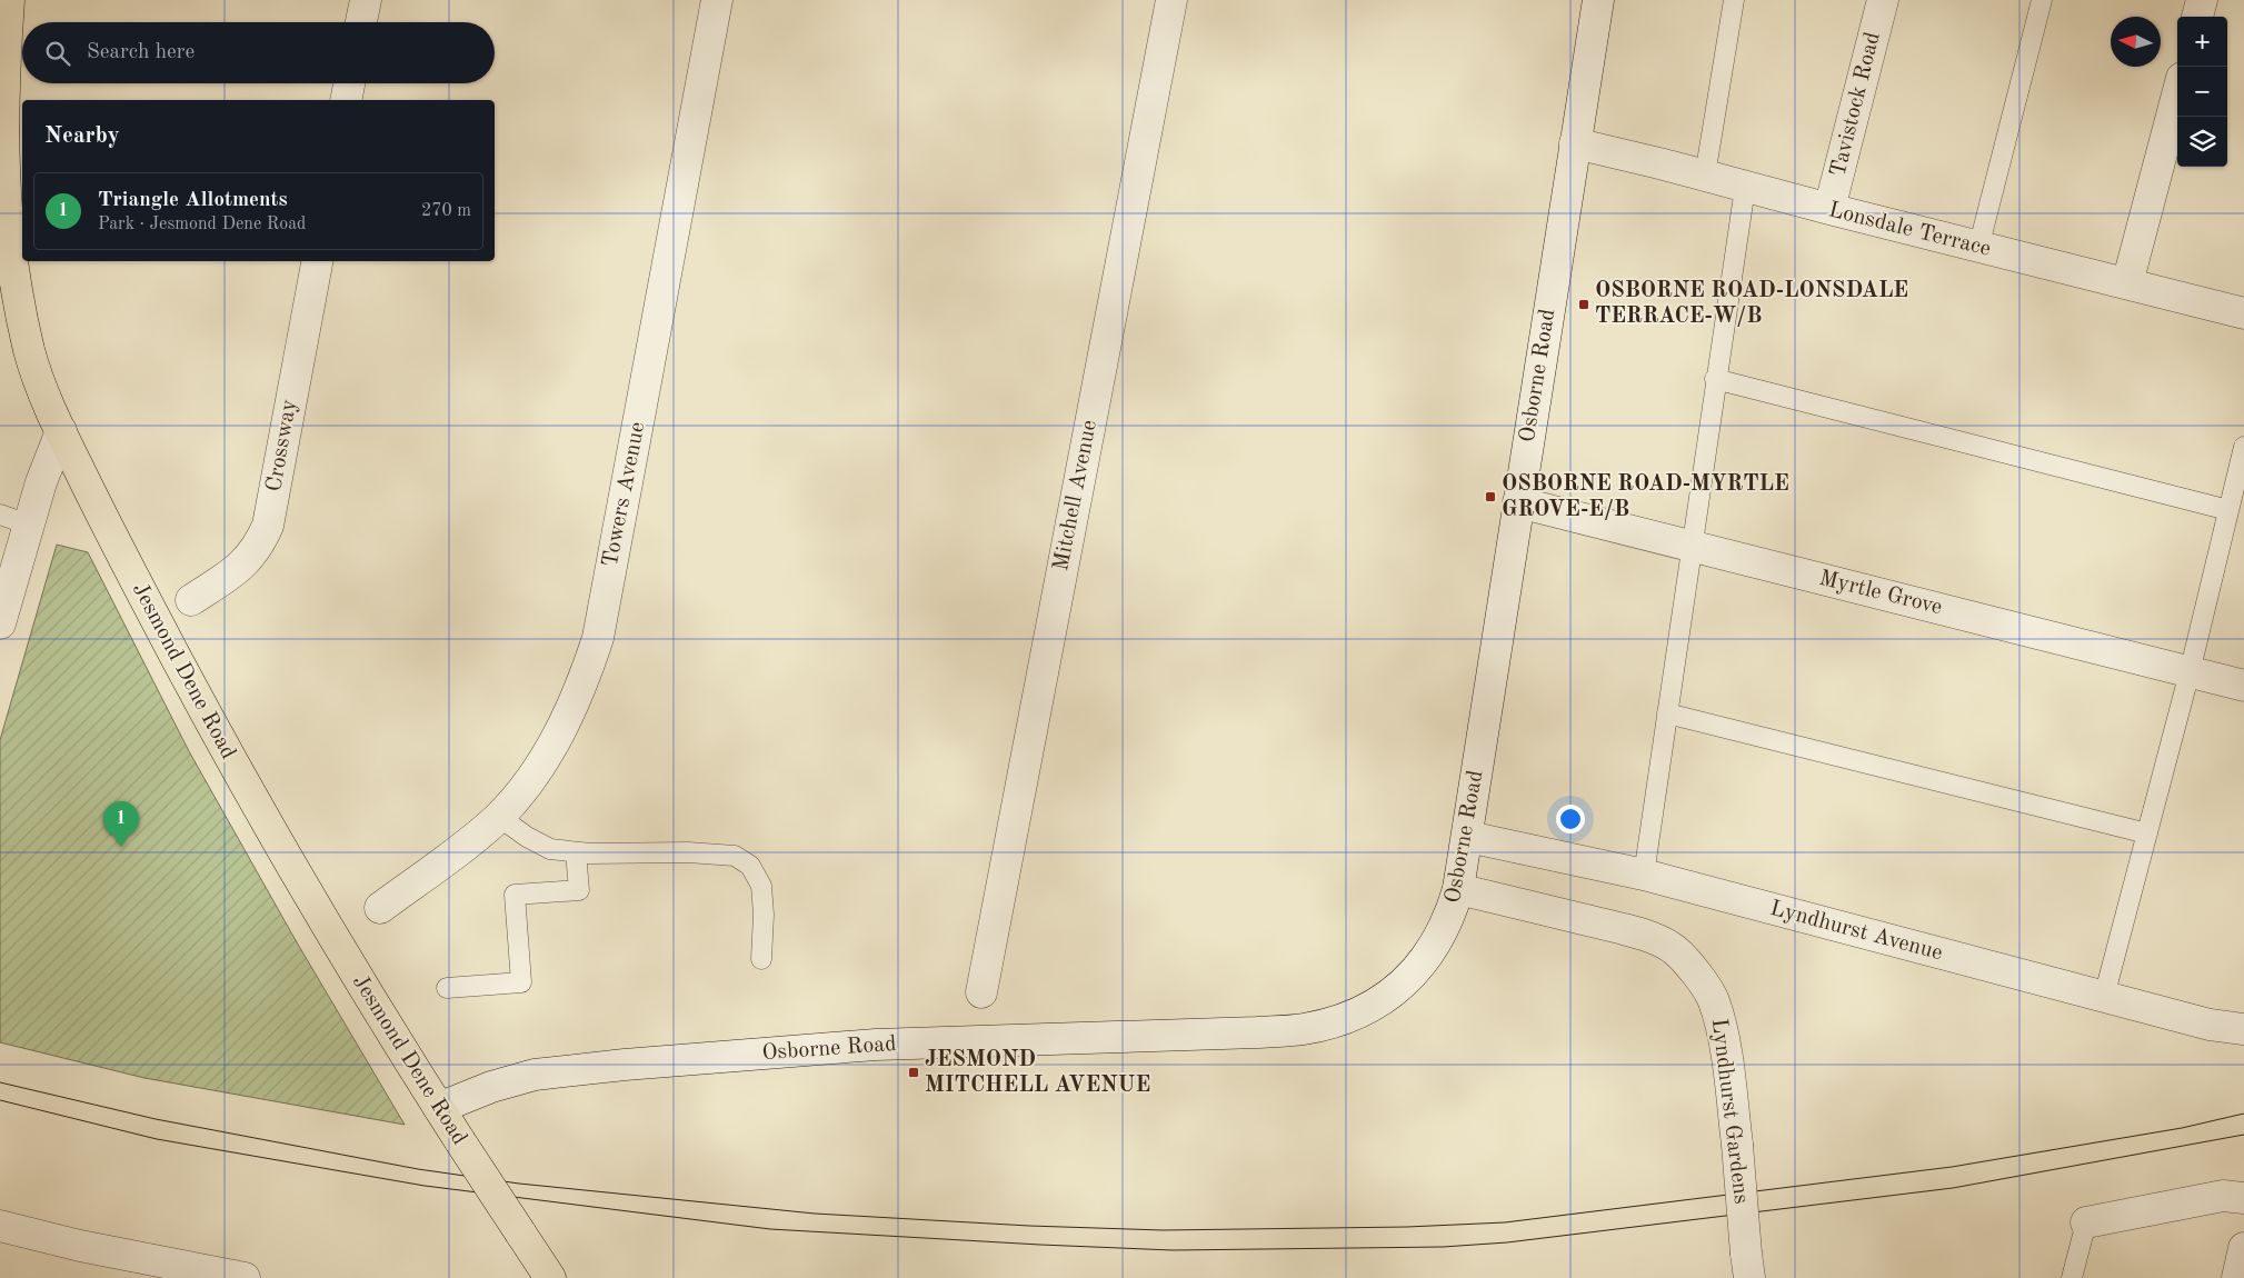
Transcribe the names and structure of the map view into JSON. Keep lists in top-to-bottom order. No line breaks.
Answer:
{"streets":{"main road":["Jesmond Dene Road"],"street":["Tavistock Road","Lonsdale Terrace","Osborne Road","Crossway","Towers Avenue","Mitchell Avenue","Myrtle Grove","Lyndhurst Avenue","Lyndhurst Gardens"]},"crossings":[["Tavistock Road","Lonsdale Terrace"],["Lonsdale Terrace","Osborne Road"],["Osborne Road","Myrtle Grove"],["Osborne Road","Jesmond Dene Road"],["Osborne Road","Lyndhurst Avenue"],["Osborne Road","Lyndhurst Gardens"]],"places":{"transit":["OSBORNE ROAD-LONSDALE TERRACE-W/B","OSBORNE ROAD-MYRTLE GROVE-E/B","JESMOND MITCHELL AVENUE"]},"north":"left","page":{"map_buttons":["+","−"],"search":"Search here","heading":"Nearby","list":[{"mark":"1","name":"Triangle Allotments","note":"Park · Jesmond Dene Road","value":"270 m"}],"pins":"1"}}
